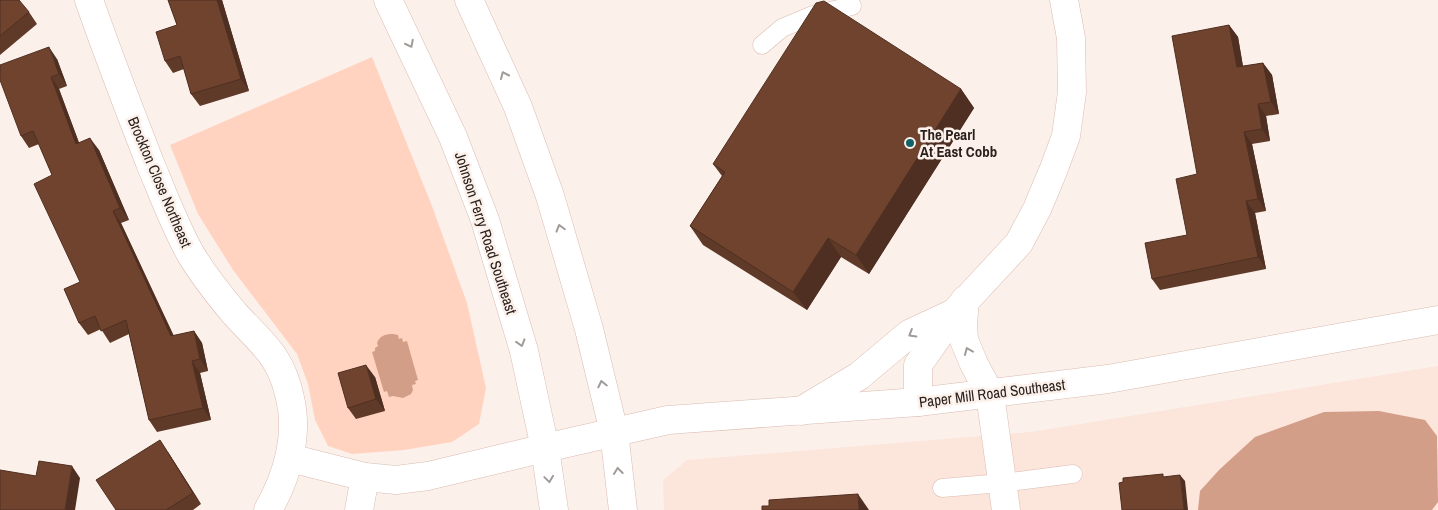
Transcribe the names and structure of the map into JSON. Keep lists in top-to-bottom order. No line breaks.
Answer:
{"streets":{"street":["Brockton Close Northeast","Johnson Ferry Road Southeast","Paper Mill Road Southeast"]},"crossings":[["Johnson Ferry Road Southeast","Paper Mill Road Southeast"]],"places":["The Pearl At East Cobb"]}
